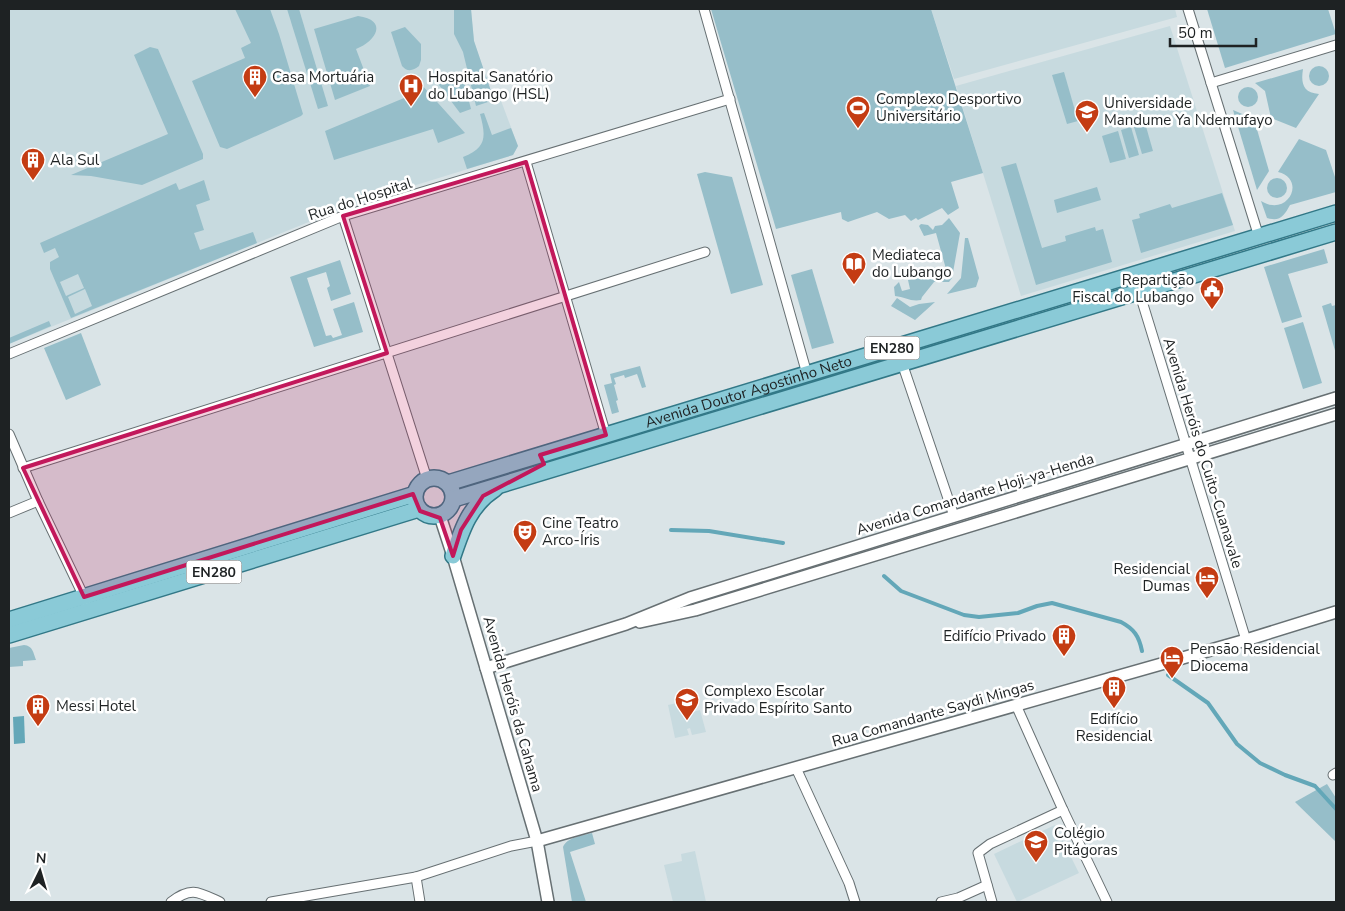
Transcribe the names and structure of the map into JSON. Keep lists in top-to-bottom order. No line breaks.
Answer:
{"streets":{"main road":["EN280","Avenida Doutor Agostinho Neto"],"street":["Rua do Hospital","Avenida Heróis do Cuito-Cuanavale","Avenida Comandante Hoji-ya-Henda","Avenida Heróis da Cahama","Rua Comandante Saydi Mingas"]},"crossings":[["EN280","Avenida Doutor Agostinho Neto"],["EN280","Avenida Heróis da Cahama"],["Avenida Doutor Agostinho Neto","Avenida Heróis do Cuito-Cuanavale"],["Avenida Doutor Agostinho Neto","Avenida Heróis da Cahama"],["Avenida Heróis do Cuito-Cuanavale","Avenida Comandante Hoji-ya-Henda"],["Avenida Heróis do Cuito-Cuanavale","Rua Comandante Saydi Mingas"],["Avenida Comandante Hoji-ya-Henda","Avenida Heróis da Cahama"],["Avenida Heróis da Cahama","Rua Comandante Saydi Mingas"]],"places":{"building":["Casa Mortuária","Ala Sul","Edifício Privado","Edifício Residencial","Messi Hotel"],"hospital":["Hospital Sanatório do Lubango (HSL)"],"sports":["Complexo Desportivo Universitário"],"school or university":["Universidade Mandume Ya Ndemufayo","Complexo Escolar Privado Espírito Santo","Colégio Pitágoras"],"library":["Mediateca do Lubango"],"public building":["Repartição Fiscal do Lubango"],"theatre":["Cine Teatro Arco-Íris"],"hotel":["Residencial Dumas","Pensão Residencial Diocema"]},"scale_bar":"50 m","north":"top"}
